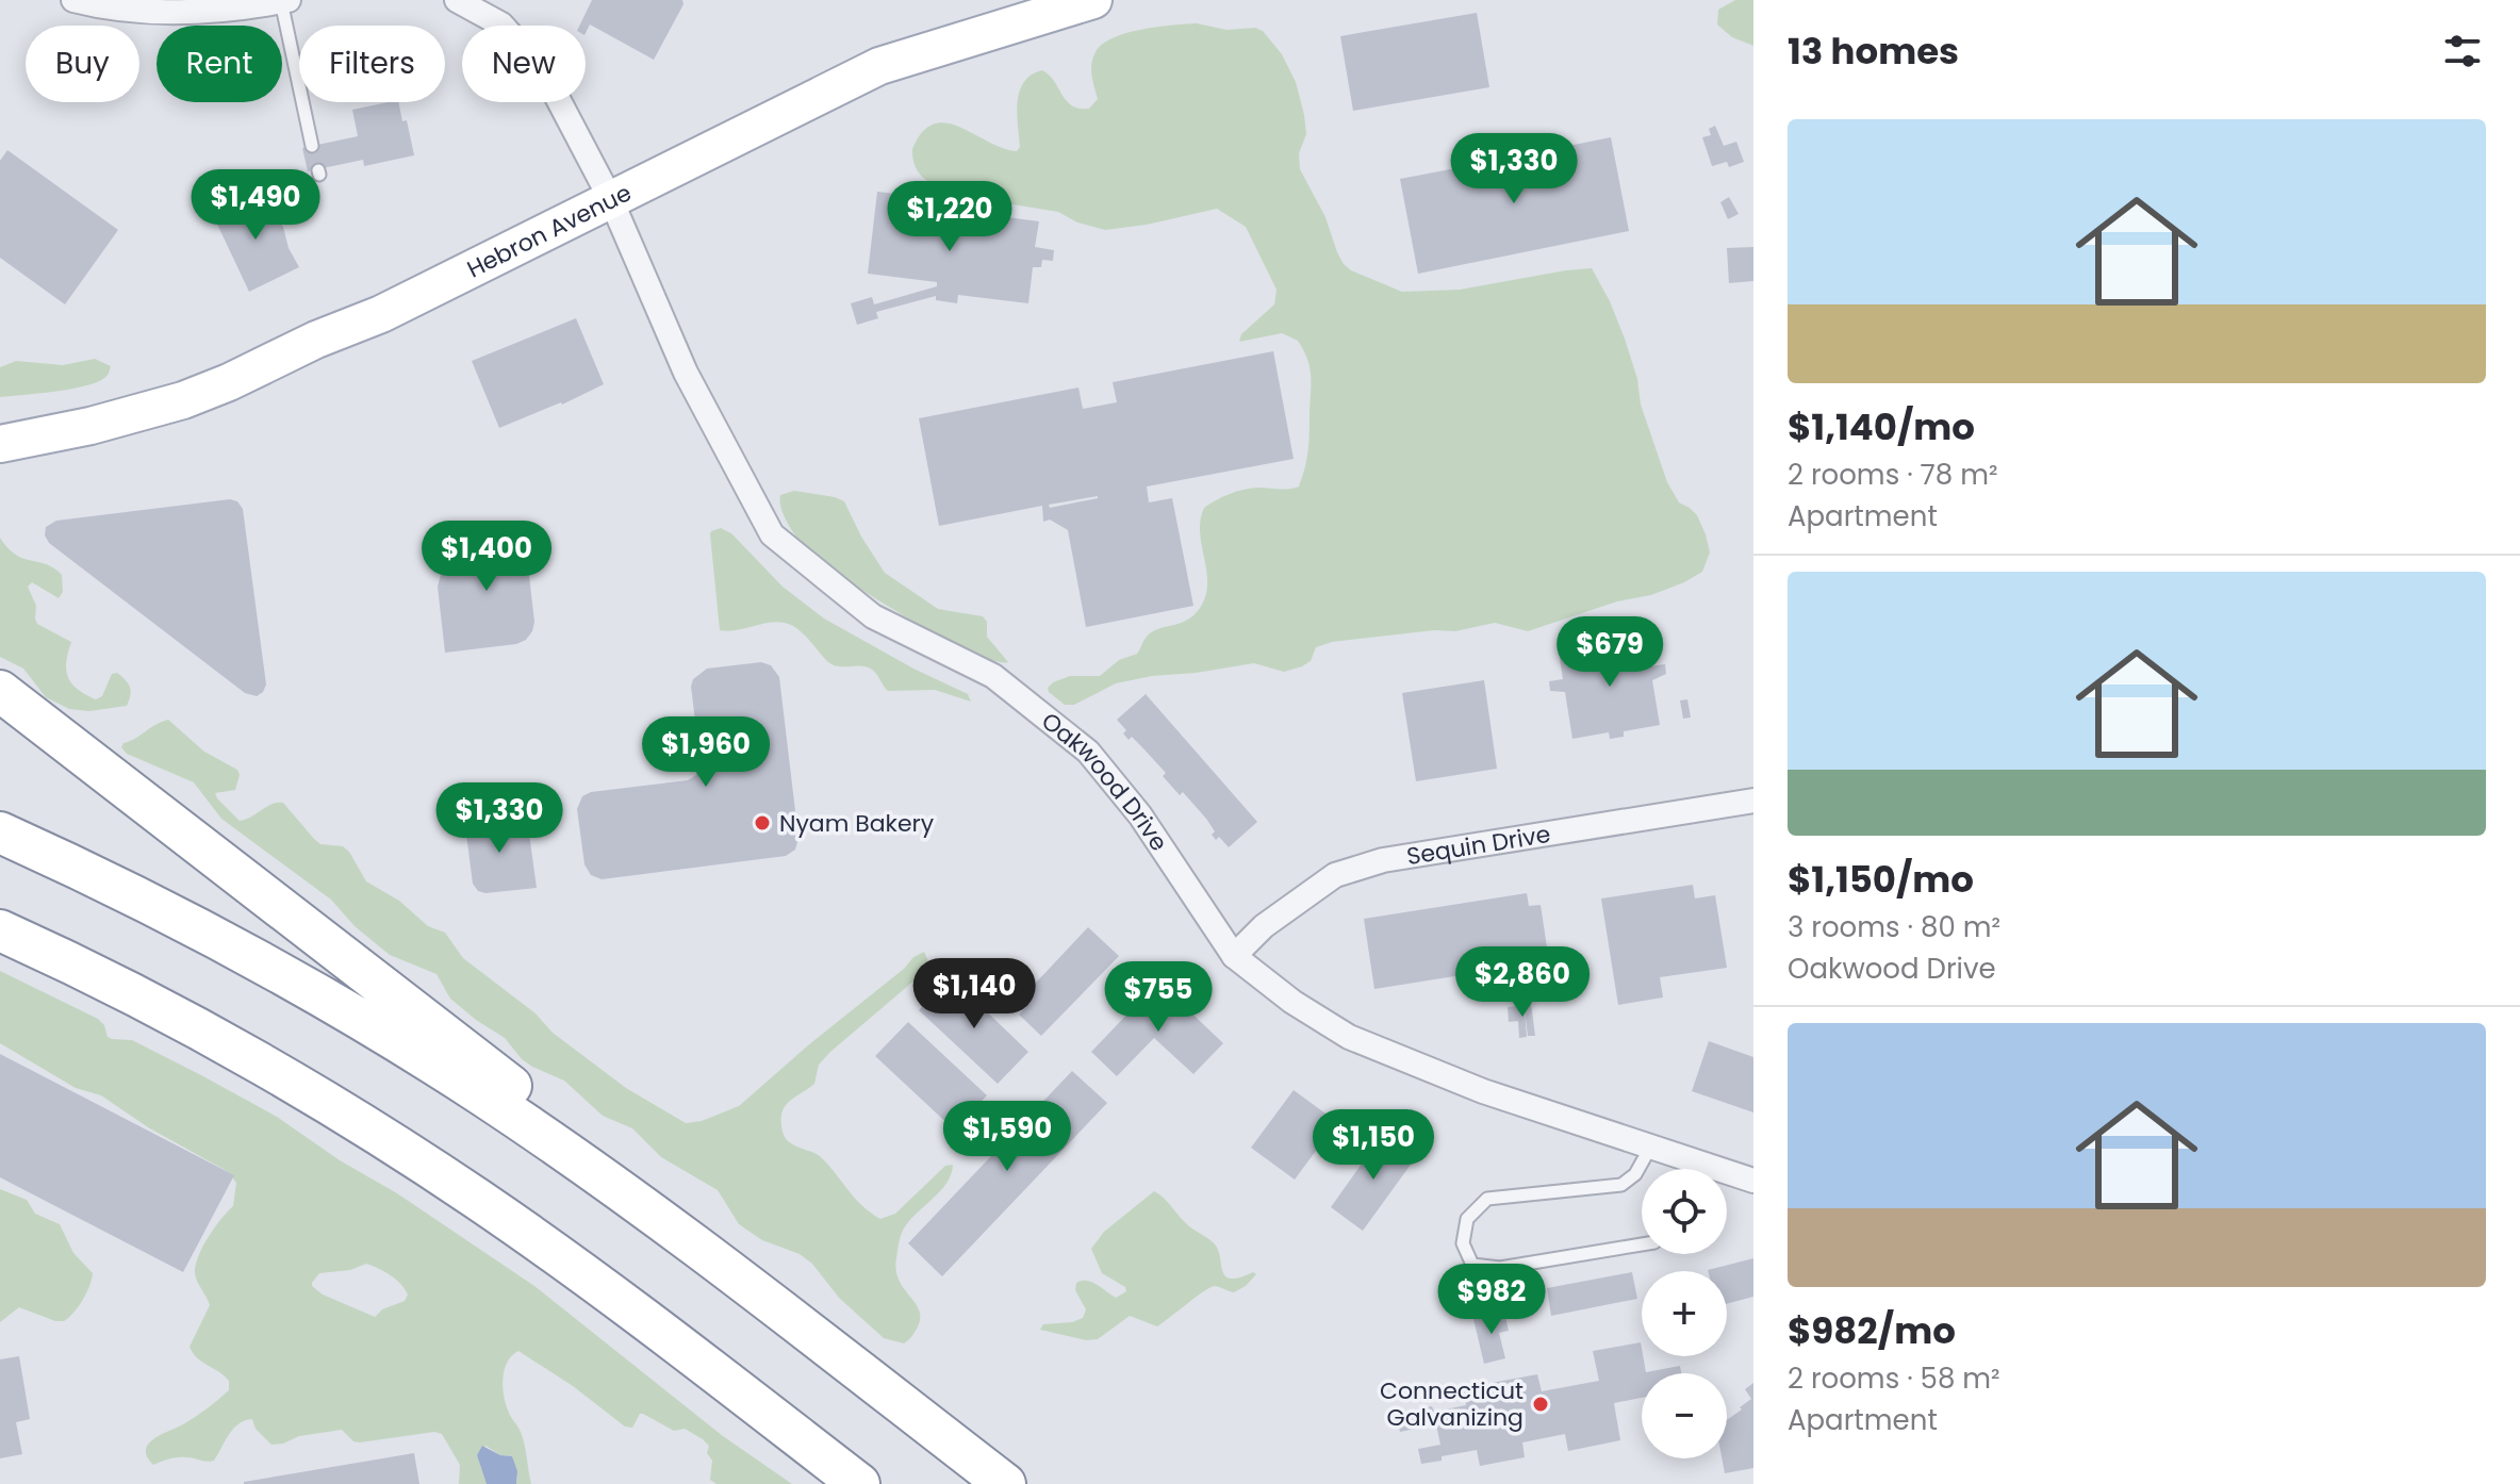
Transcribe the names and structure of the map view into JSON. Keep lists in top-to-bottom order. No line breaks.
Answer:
{"streets":{"main road":["Hebron Avenue"],"street":["Oakwood Drive","Sequin Drive"]},"crossings":[["Hebron Avenue","Oakwood Drive"],["Oakwood Drive","Sequin Drive"]],"places":["Nyam Bakery","Connecticut Galvanizing"],"page":{"heading":"13 homes","chip":["Buy","Rent","Filters","New"],"list":[{"name":"$1,140/mo","note":"2 rooms · 78 m² · Apartment"},{"name":"$1,150/mo","note":"3 rooms · 80 m² · Oakwood Drive"},{"name":"$982/mo","note":"2 rooms · 58 m² · Apartment"}],"price":["$1,330","$1,490","$1,220","$1,400","$679","$1,960","$1,330","$2,860","$1,140","$755","$1,590","$1,150","$982"],"map_buttons":["+","−"]}}
